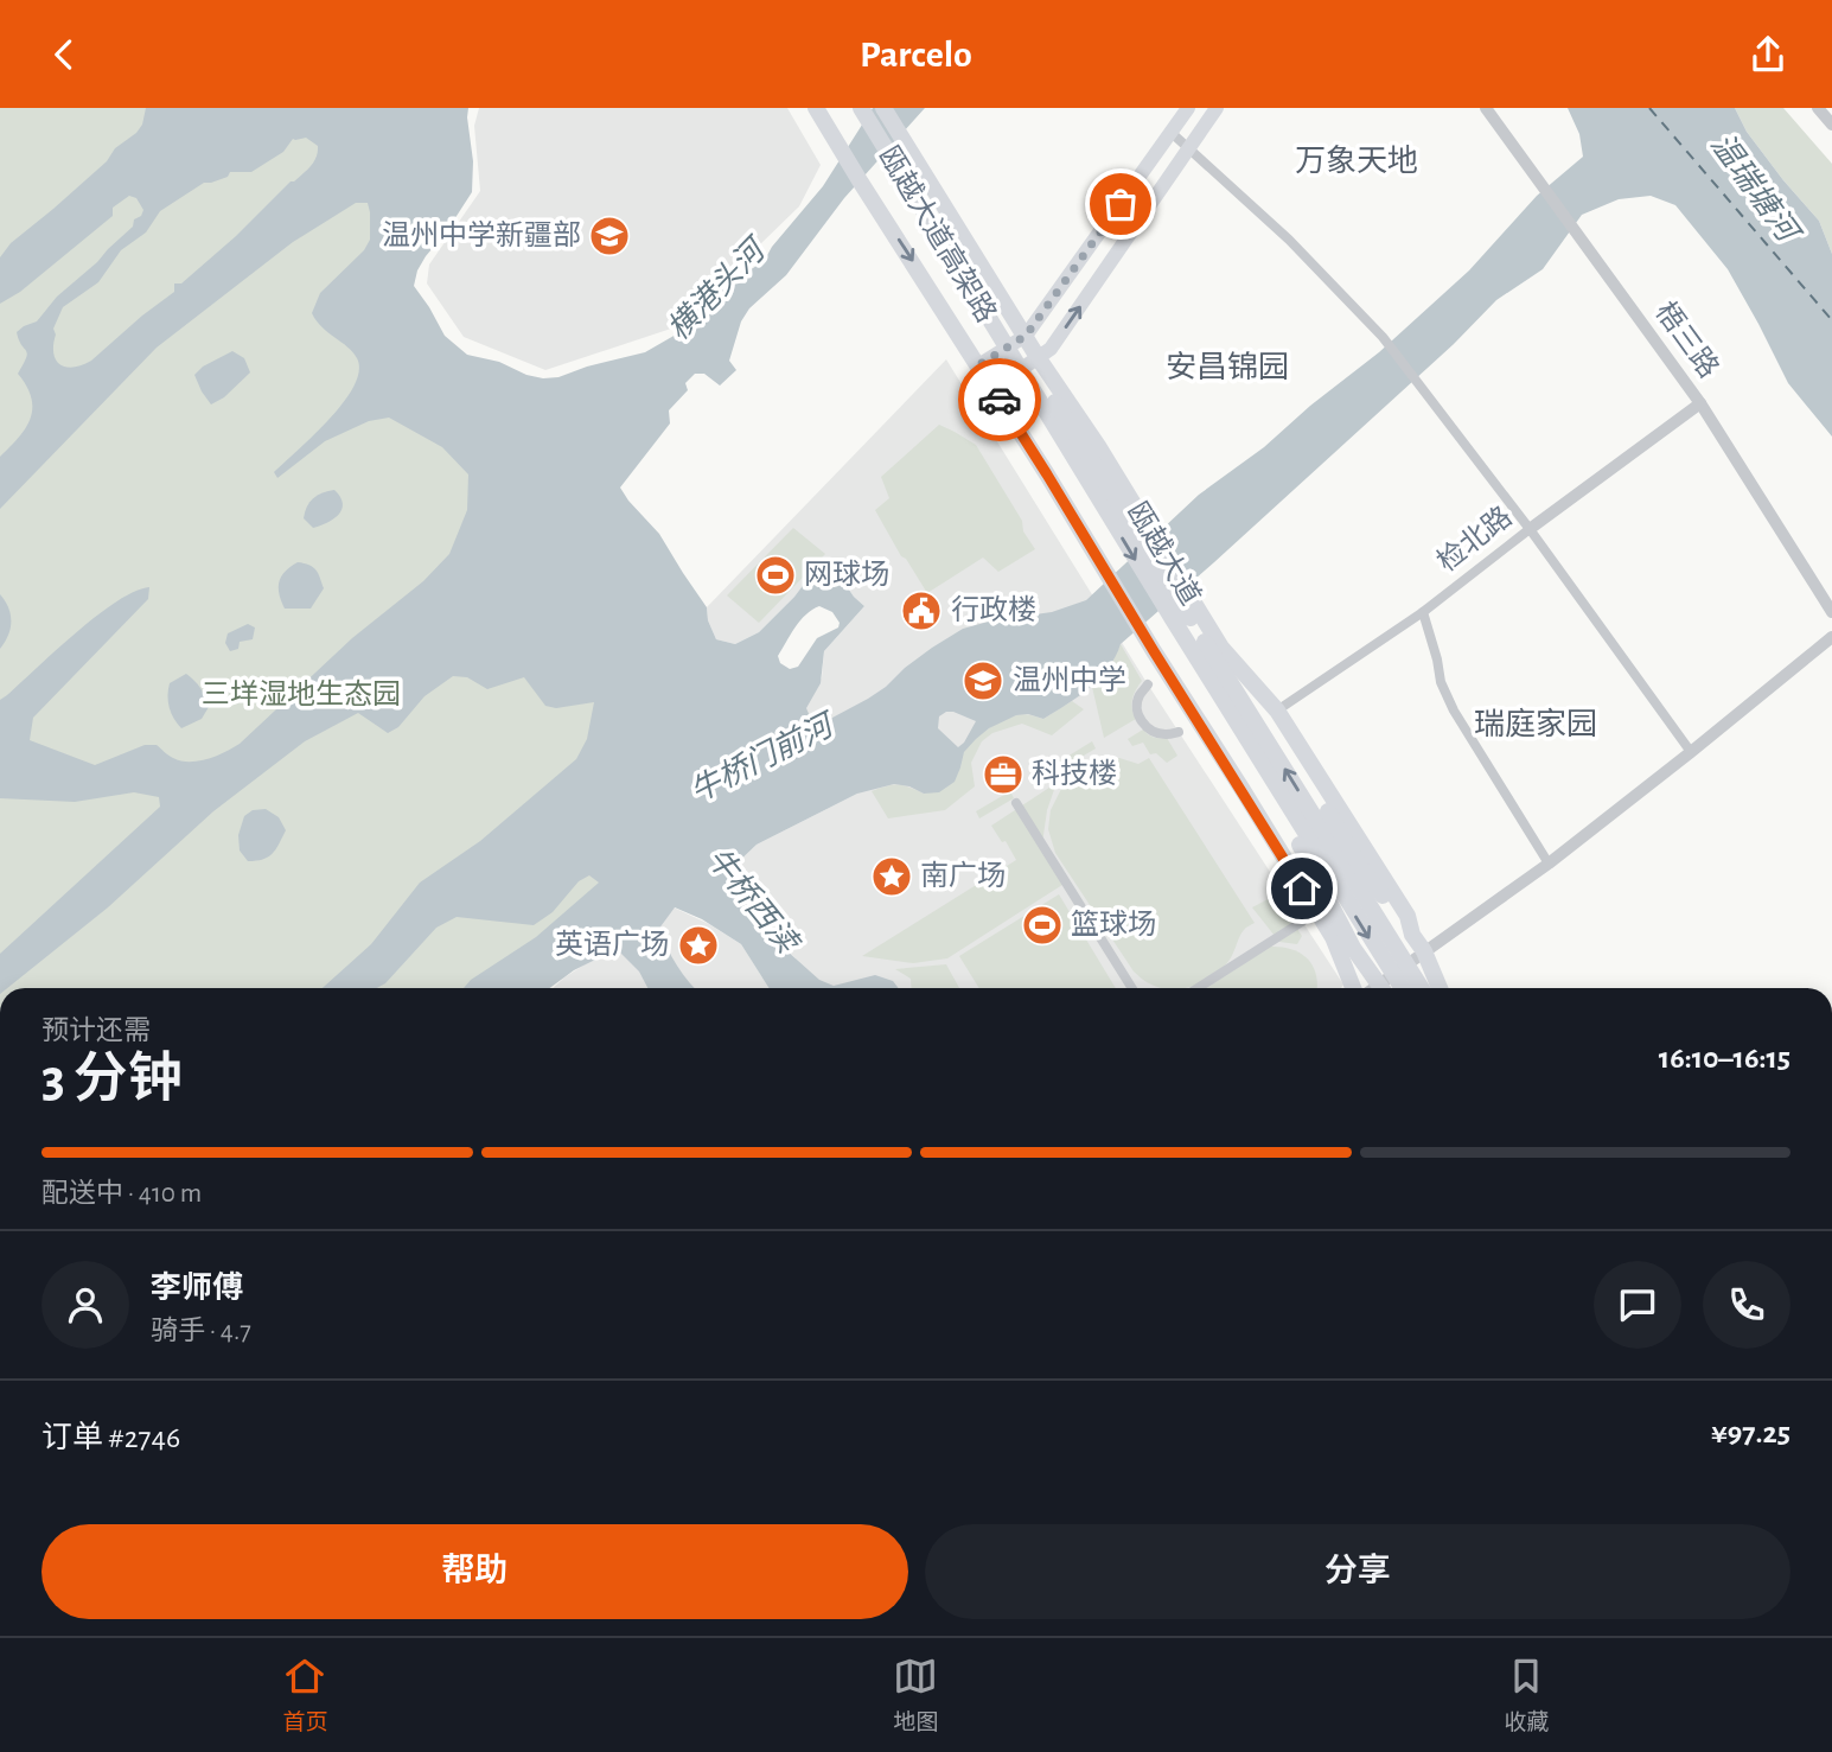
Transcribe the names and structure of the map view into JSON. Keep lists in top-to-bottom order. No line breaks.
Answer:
{"streets":{"highway":["瓯越大道高架路","瓯越大道"],"street":["梧三路","检北路"]},"crossings":[["瓯越大道高架路","瓯越大道"],["梧三路","检北路"],["检北路","瓯越大道"]],"districts":["万象天地","安昌锦园","瑞庭家园"],"water":["温瑞塘河","横港头河","牛桥门前河","牛桥西渎"],"parks":["三垟湿地生态园"],"places":{"school or university":["温州中学新疆部","温州中学"],"sports":["网球场","篮球场"],"public building":["行政楼"],"office":["科技楼"],"place":["南广场","英语广场"]},"page":{"header":"Parcelo","heading":["3 分钟","预计还需","16:10–16:15"],"panel":["李师傅","骑手 · 4.7","订单 #2746","¥97.25"],"bar":"配送中 · 410 m","buttons":["帮助","分享"],"tabs":["首页","地图","收藏"]}}
